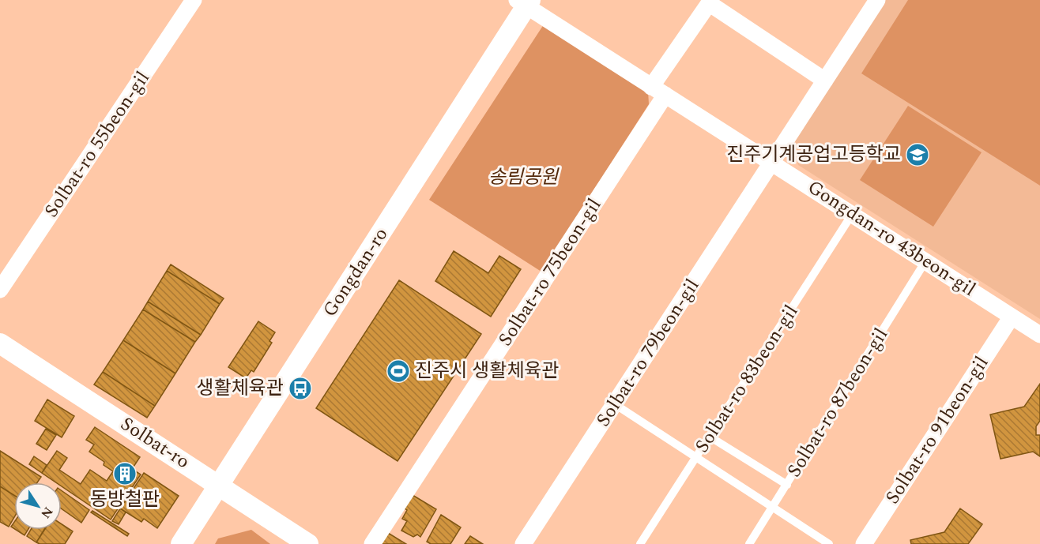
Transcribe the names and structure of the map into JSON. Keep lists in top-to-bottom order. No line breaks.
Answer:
{"streets":{"street":["Solbat-ro 55beon-gil","Gongdan-ro 43beon-gil","Gongdan-ro","Solbat-ro 75beon-gil","Solbat-ro 79beon-gil","Solbat-ro 91beon-gil","Solbat-ro"],"lane":["Solbat-ro 83beon-gil","Solbat-ro 87beon-gil"]},"crossings":[["Gongdan-ro 43beon-gil","Gongdan-ro"],["Gongdan-ro 43beon-gil","Solbat-ro 75beon-gil"],["Gongdan-ro 43beon-gil","Solbat-ro 79beon-gil"],["Gongdan-ro 43beon-gil","Solbat-ro 83beon-gil"],["Gongdan-ro 43beon-gil","Solbat-ro 87beon-gil"],["Gongdan-ro 43beon-gil","Solbat-ro 91beon-gil"],["Gongdan-ro","Solbat-ro"]],"parks":["송림공원"],"places":{"school or university":["진주기계공업고등학교"],"sports":["진주시 생활체육관"],"bus stop":["생활체육관"],"building":["동방철판"]},"north":"bottom right"}
